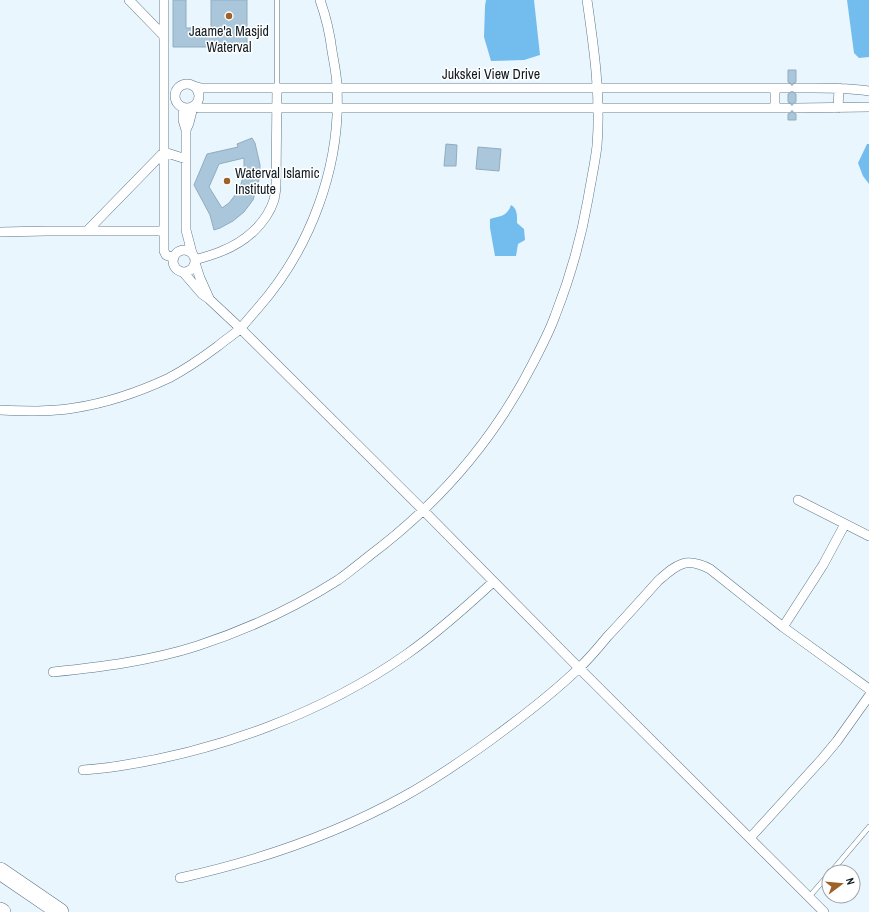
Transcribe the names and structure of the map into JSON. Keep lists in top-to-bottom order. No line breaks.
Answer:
{"streets":{"street":["Jukskei View Drive"]},"places":["Jaame'a Masjid Waterval","Waterval Islamic Institute"],"north":"right"}
